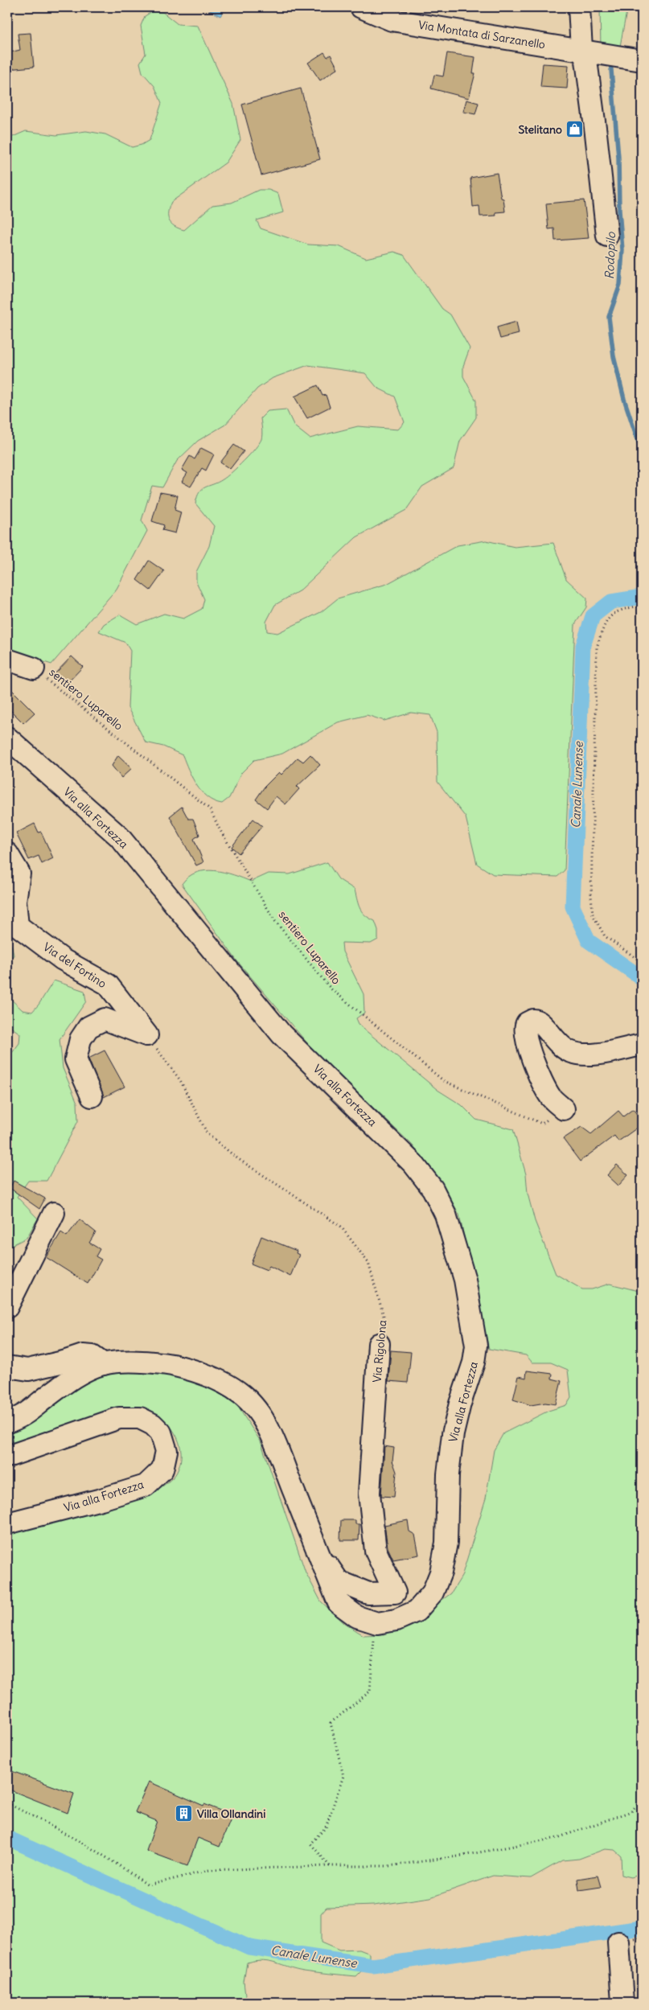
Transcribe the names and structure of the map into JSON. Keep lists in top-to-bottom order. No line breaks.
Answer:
{"streets":{"street":["Via Montata di Sarzanello","Via alla Fortezza","Via del Fortino","Via Rigolona"],"path":["sentiero Luparello"]},"crossings":[["Via alla Fortezza","Via Rigolona"],["Via del Fortino","Via Rigolona"]],"water":["Rodopilo","Canale Lunense"],"places":{"shop":["Stelitano"],"building":["Villa Ollandini"]}}
